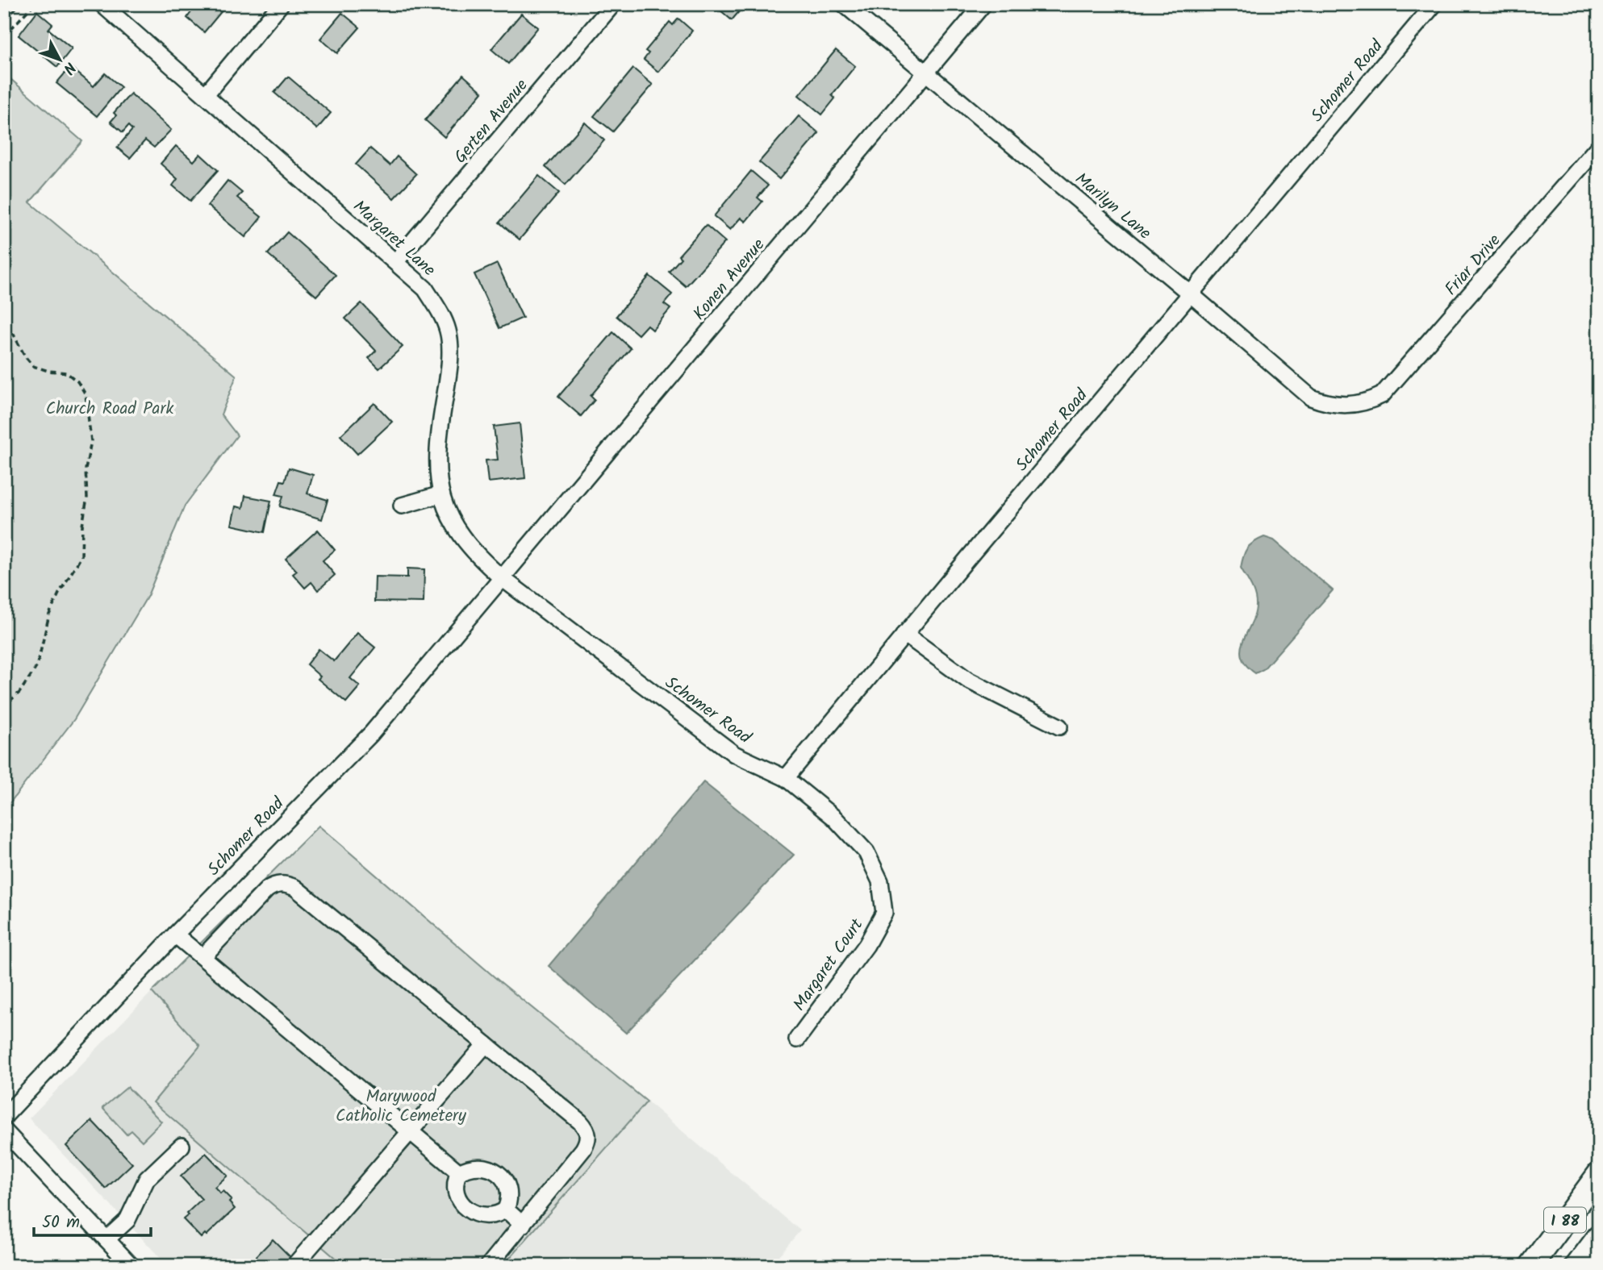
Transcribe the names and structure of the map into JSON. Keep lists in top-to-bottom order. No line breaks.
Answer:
{"streets":{"highway":["I 88"],"street":["Schomer Road","Gerten Avenue","Marilyn Lane","Margaret Lane","Friar Drive","Konen Avenue","Margaret Court"]},"crossings":[["Schomer Road","Marilyn Lane"],["Schomer Road","Margaret Lane"],["Schomer Road","Konen Avenue"],["Schomer Road","Margaret Court"],["Gerten Avenue","Margaret Lane"],["Marilyn Lane","Friar Drive"],["Marilyn Lane","Konen Avenue"],["Margaret Lane","Konen Avenue"]],"parks":["Church Road Park","Marywood Catholic Cemetery"],"scale_bar":"50 m","north":"bottom right"}
